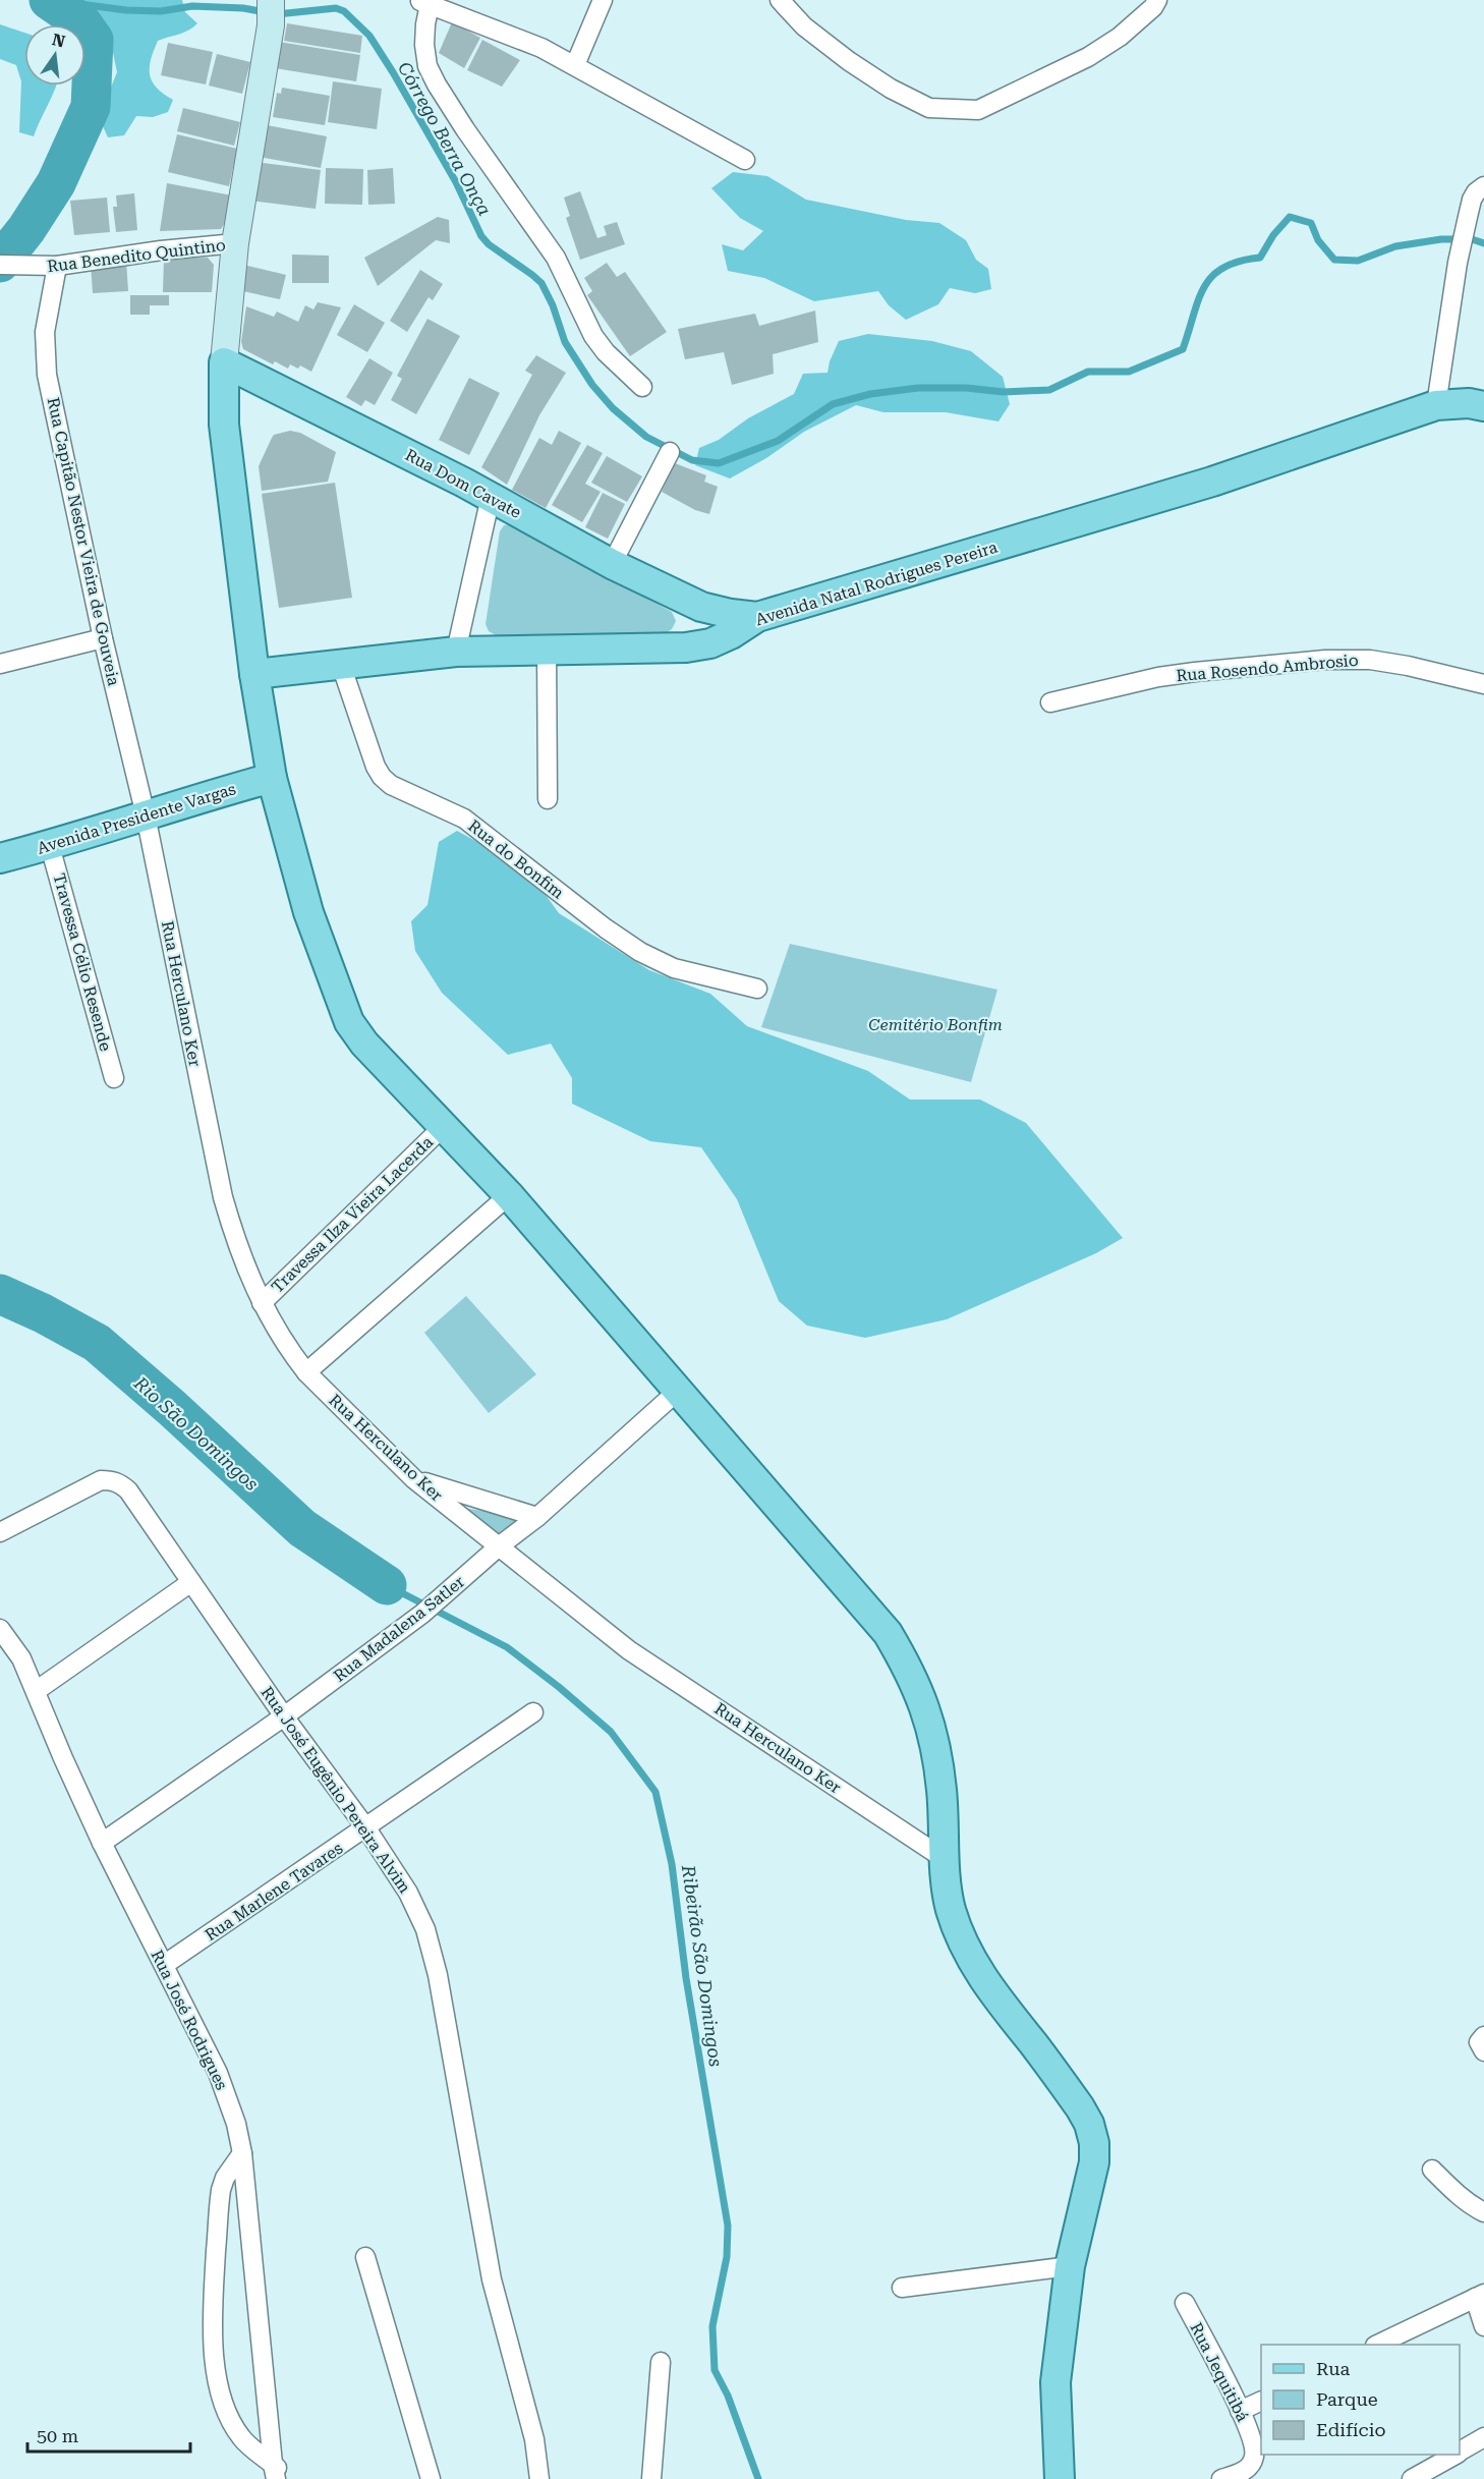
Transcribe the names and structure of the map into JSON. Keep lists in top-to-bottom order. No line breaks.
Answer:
{"streets":{"main road":["Rua Dom Cavate","Avenida Natal Rodrigues Pereira","Avenida Presidente Vargas"],"street":["Rua Benedito Quintino","Rua Capitão Nestor Vieira de Gouveia","Rua Rosendo Ambrosio","Rua do Bonfim","Travessa Célio Resende","Rua Herculano Ker","Travessa Ilza Vieira Lacerda","Rua Madalena Satler","Rua José Eugênio Pereira Alvim","Rua Marlene Tavares","Rua José Rodrigues","Rua Jequitibá"]},"crossings":[["Rua Benedito Quintino","Rua Capitão Nestor Vieira de Gouveia"],["Rua Dom Cavate","Avenida Natal Rodrigues Pereira"],["Rua Capitão Nestor Vieira de Gouveia","Avenida Presidente Vargas"],["Rua Capitão Nestor Vieira de Gouveia","Rua Herculano Ker"],["Avenida Natal Rodrigues Pereira","Rua do Bonfim"],["Avenida Presidente Vargas","Travessa Célio Resende"],["Avenida Presidente Vargas","Rua Herculano Ker"],["Rua Herculano Ker","Travessa Ilza Vieira Lacerda"],["Rua Herculano Ker","Rua Madalena Satler"],["Rua Madalena Satler","Rua José Eugênio Pereira Alvim"],["Rua Madalena Satler","Rua José Rodrigues"],["Rua José Eugênio Pereira Alvim","Rua Marlene Tavares"],["Rua Marlene Tavares","Rua José Rodrigues"]],"water":["Córrego Berra Onça","Rio São Domingos","Ribeirão São Domingos"],"parks":["Cemitério Bonfim"],"legend":["Rua","Parque","Edifício"],"scale_bar":"50 m","north":"top"}
